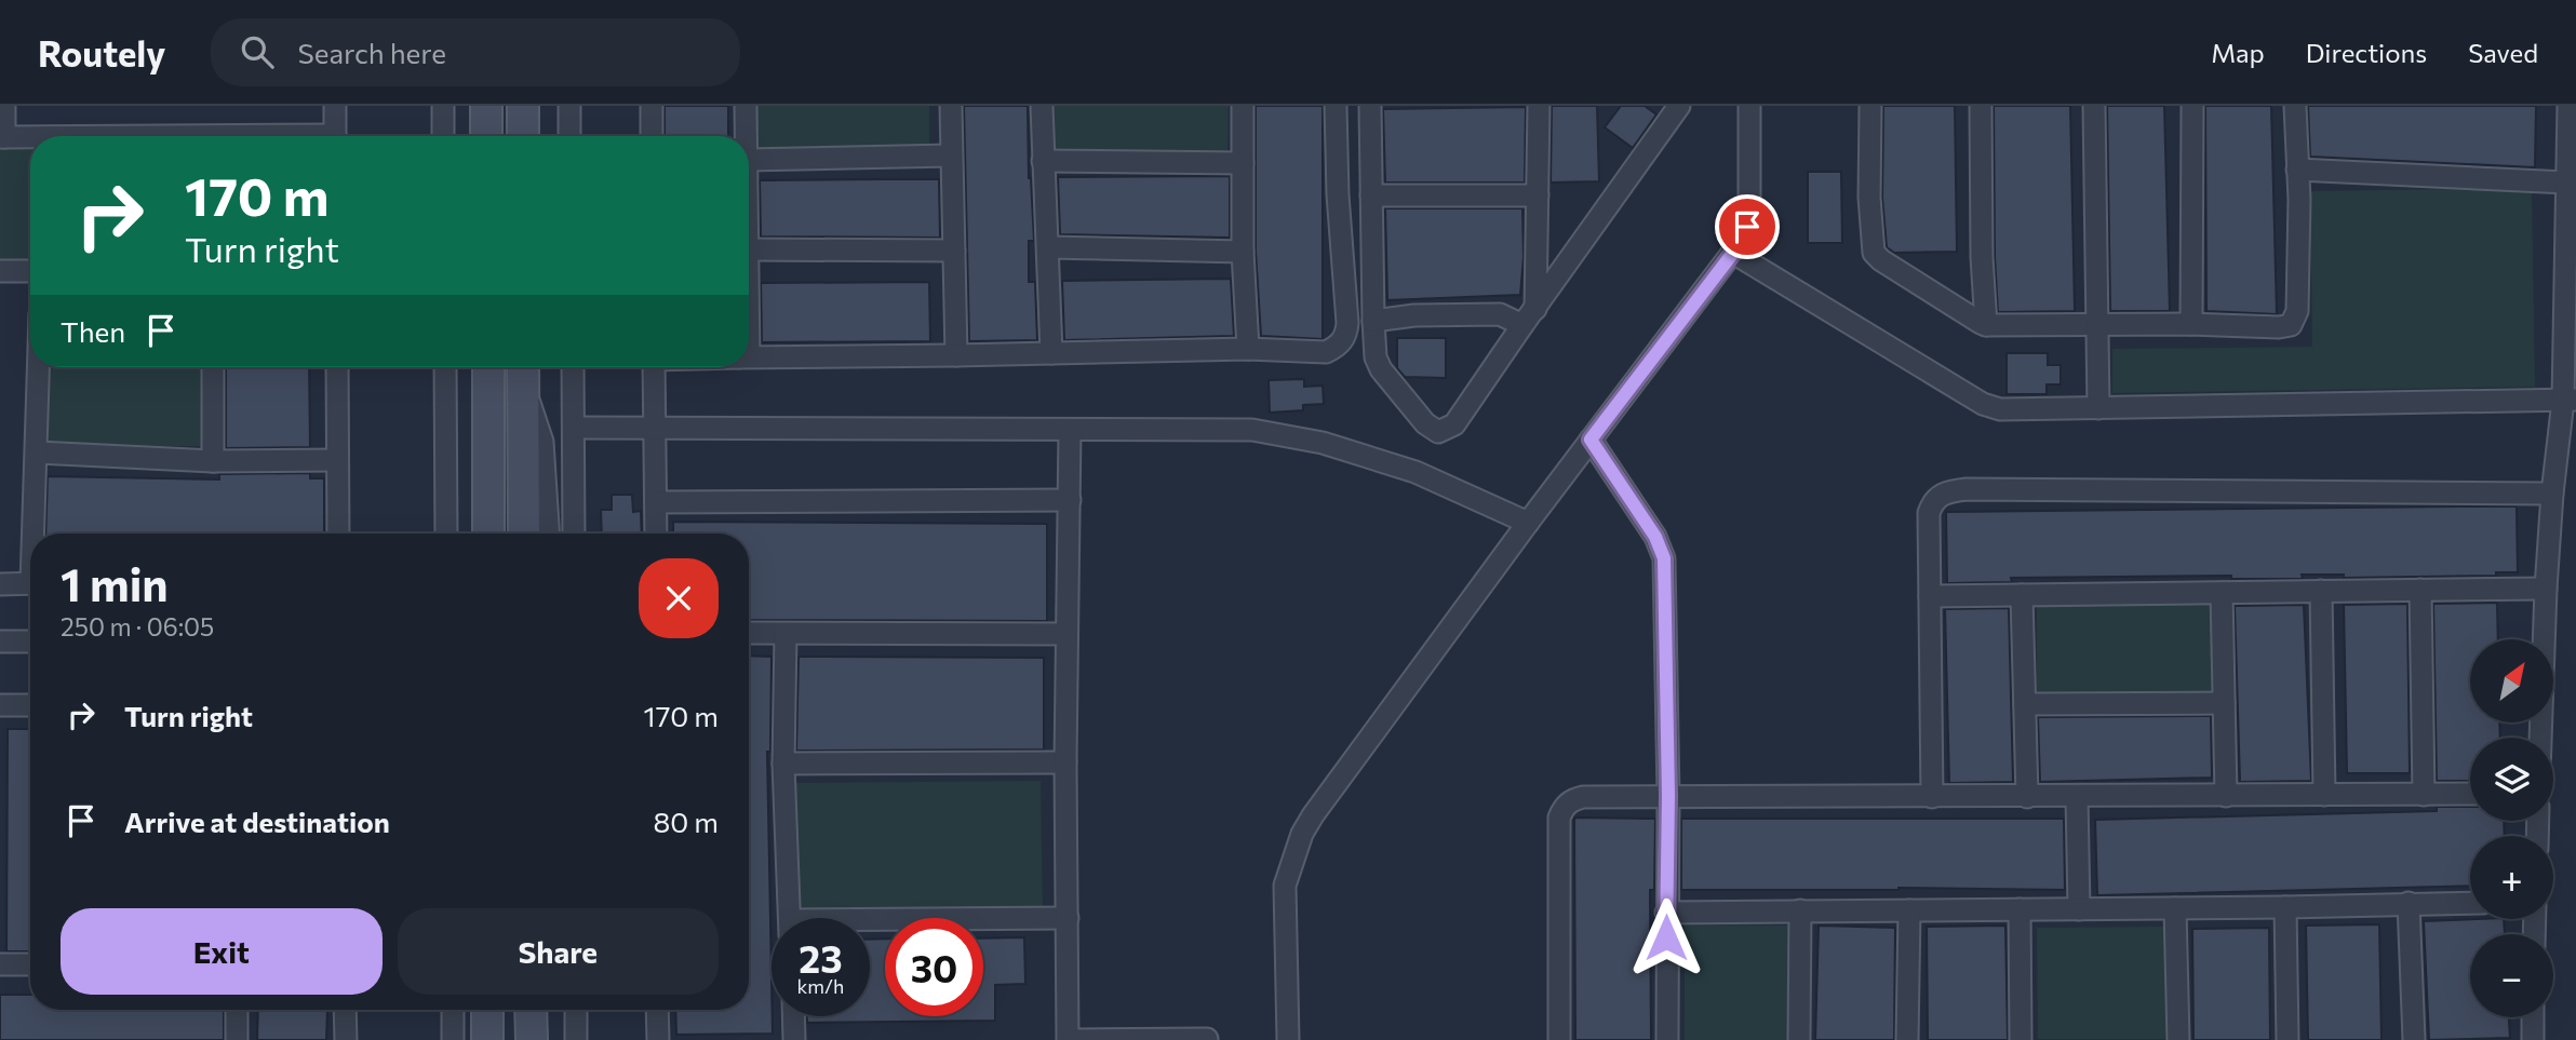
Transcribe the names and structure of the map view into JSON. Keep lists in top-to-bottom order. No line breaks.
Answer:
{"north":"top right","page":{"header":"Routely","search":"Search here","nav":["Map","Directions","Saved"],"turn":["170 m","Turn right"],"then":"Then","heading":["1 min","250 m · 06:05"],"map_buttons":["+","−"],"list":[{"name":"Turn right","value":"170 m"},{"name":"Arrive at destination","value":"80 m"}],"buttons":["Exit","Share"],"speed":"23 km/h","limit":"30"}}
